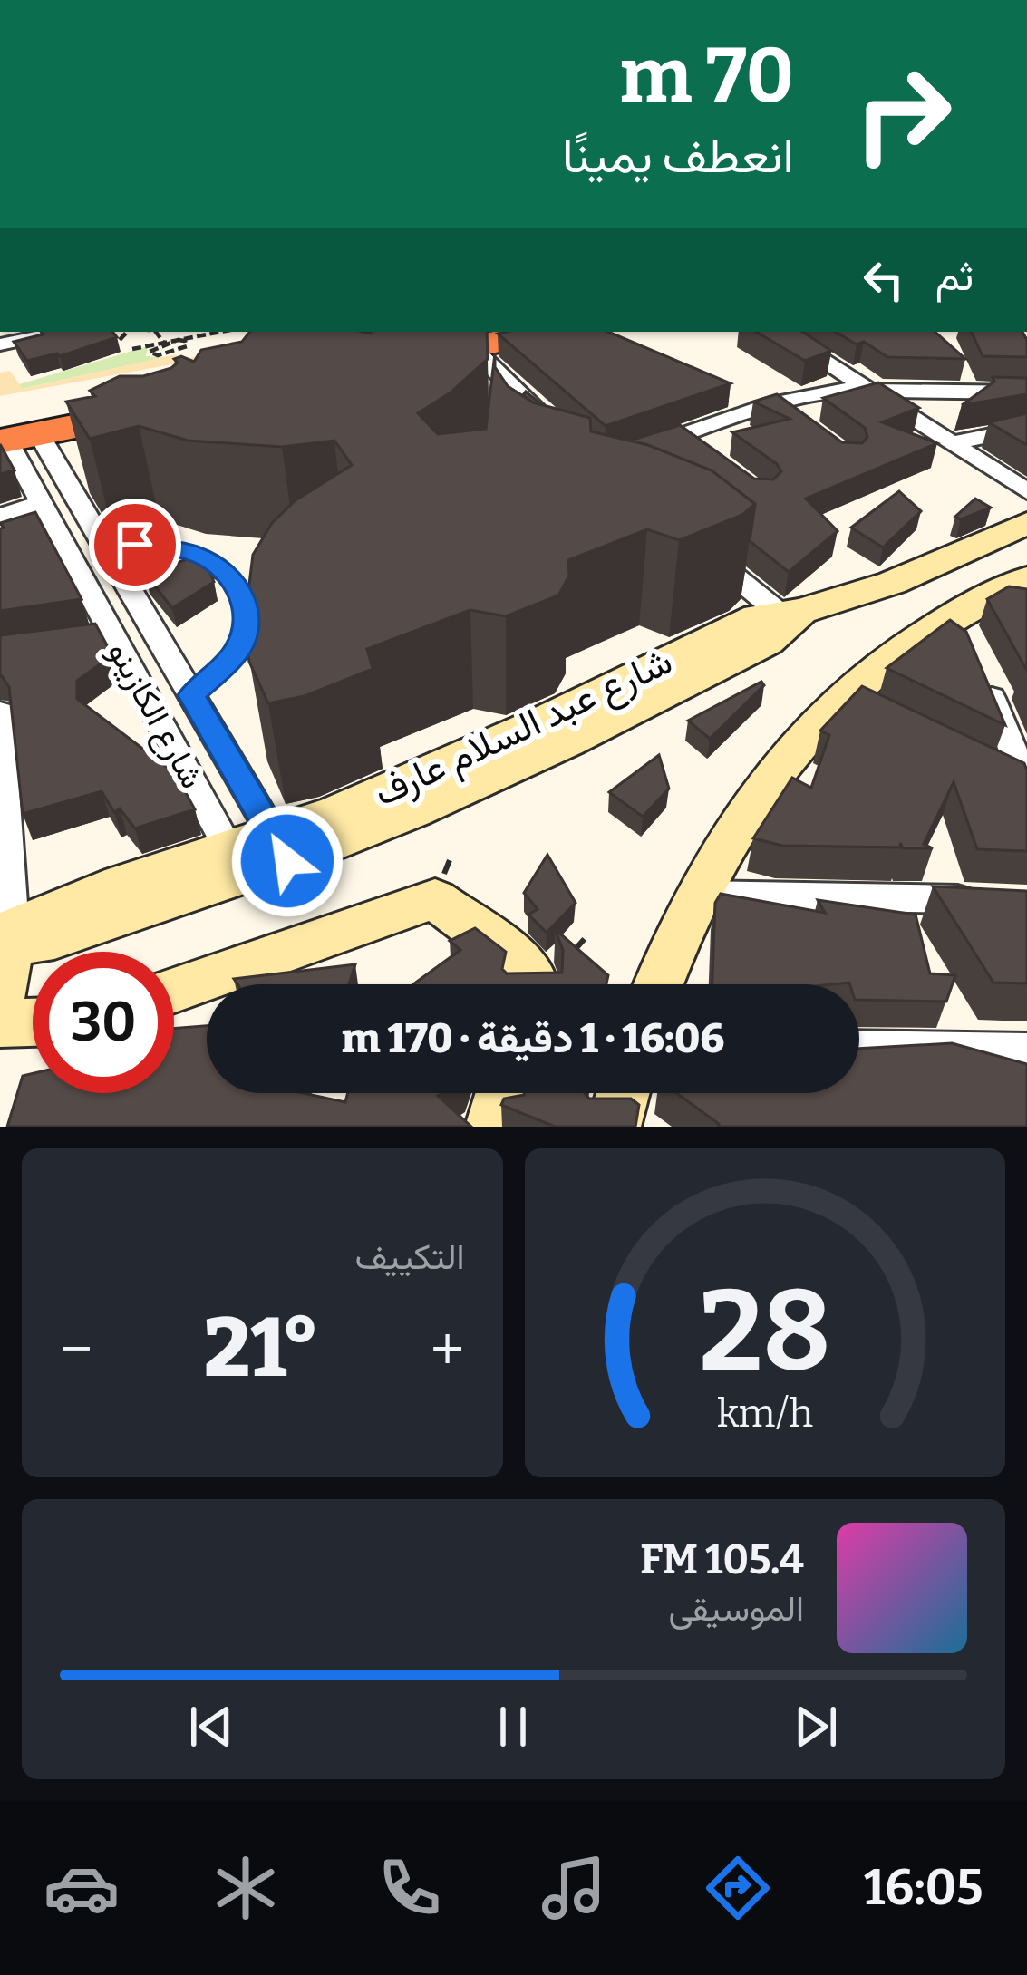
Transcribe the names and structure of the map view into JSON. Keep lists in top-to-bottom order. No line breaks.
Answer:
{"streets":{"street":["شارع الكازينو","شارع عبد السلام عارف"]},"crossings":[["شارع الكازينو","شارع عبد السلام عارف"]],"page":{"turn":["70 m","انعطف يمينًا"],"then":"ثم","limit":"30","trip":"16:06 · 1 دقيقة · 170 m","tile":"التكييف","heat":["−","21°","+"],"song":["105.4 FM","الموسيقى"],"tabs":"16:05","gauge":["28","km/h"]}}
